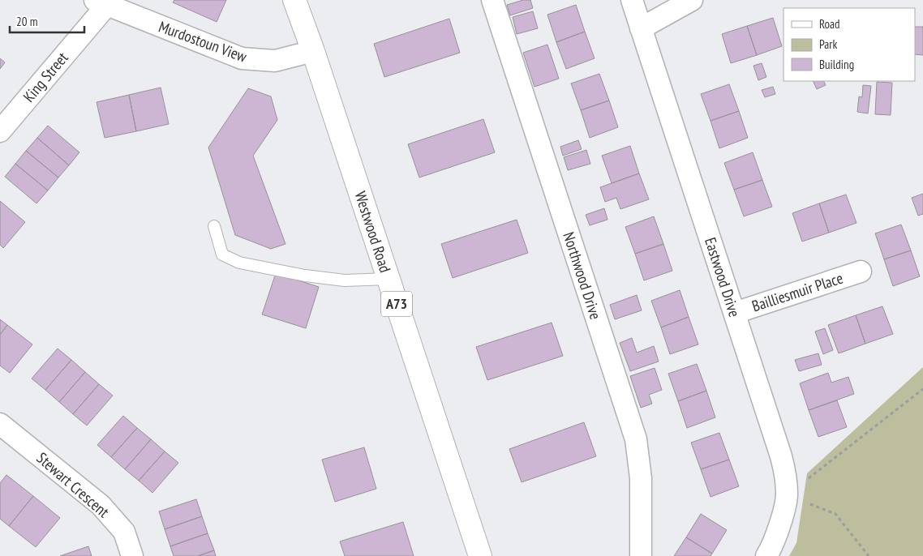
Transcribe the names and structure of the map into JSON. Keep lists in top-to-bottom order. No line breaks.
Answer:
{"streets":{"main road":["Westwood Road","A73"],"street":["Murdostoun View","King Street","Northwood Drive","Eastwood Drive","Bailliesmuir Place","Stewart Crescent"]},"crossings":[["Murdostoun View","King Street"],["Murdostoun View","Westwood Road"],["Eastwood Drive","Bailliesmuir Place"]],"legend":["Road","Park","Building"],"scale_bar":"20 m"}
